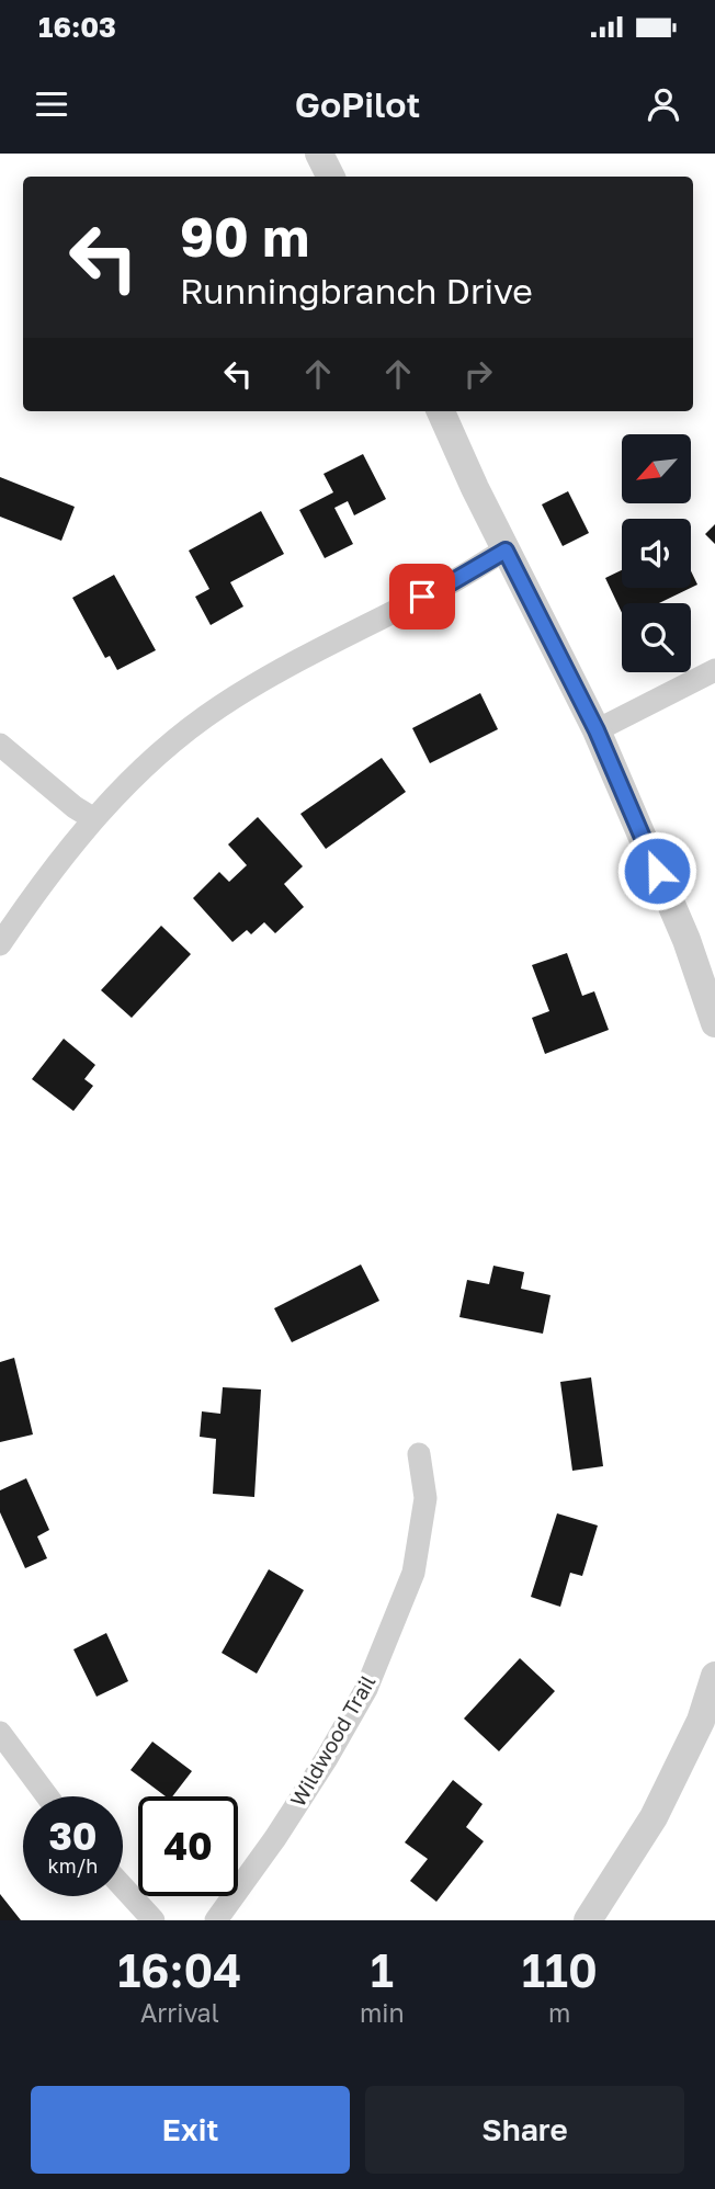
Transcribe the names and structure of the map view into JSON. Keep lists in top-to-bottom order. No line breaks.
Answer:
{"streets":{"street":["Wildwood Trail"]},"north":"bottom left","page":{"status":"16:03","header":"GoPilot","turn":["90 m","Runningbranch Drive"],"speed":"30 km/h","limit":"40","eta":["16:04","Arrival","1","min","110","m"],"buttons":["Exit","Share"]}}
